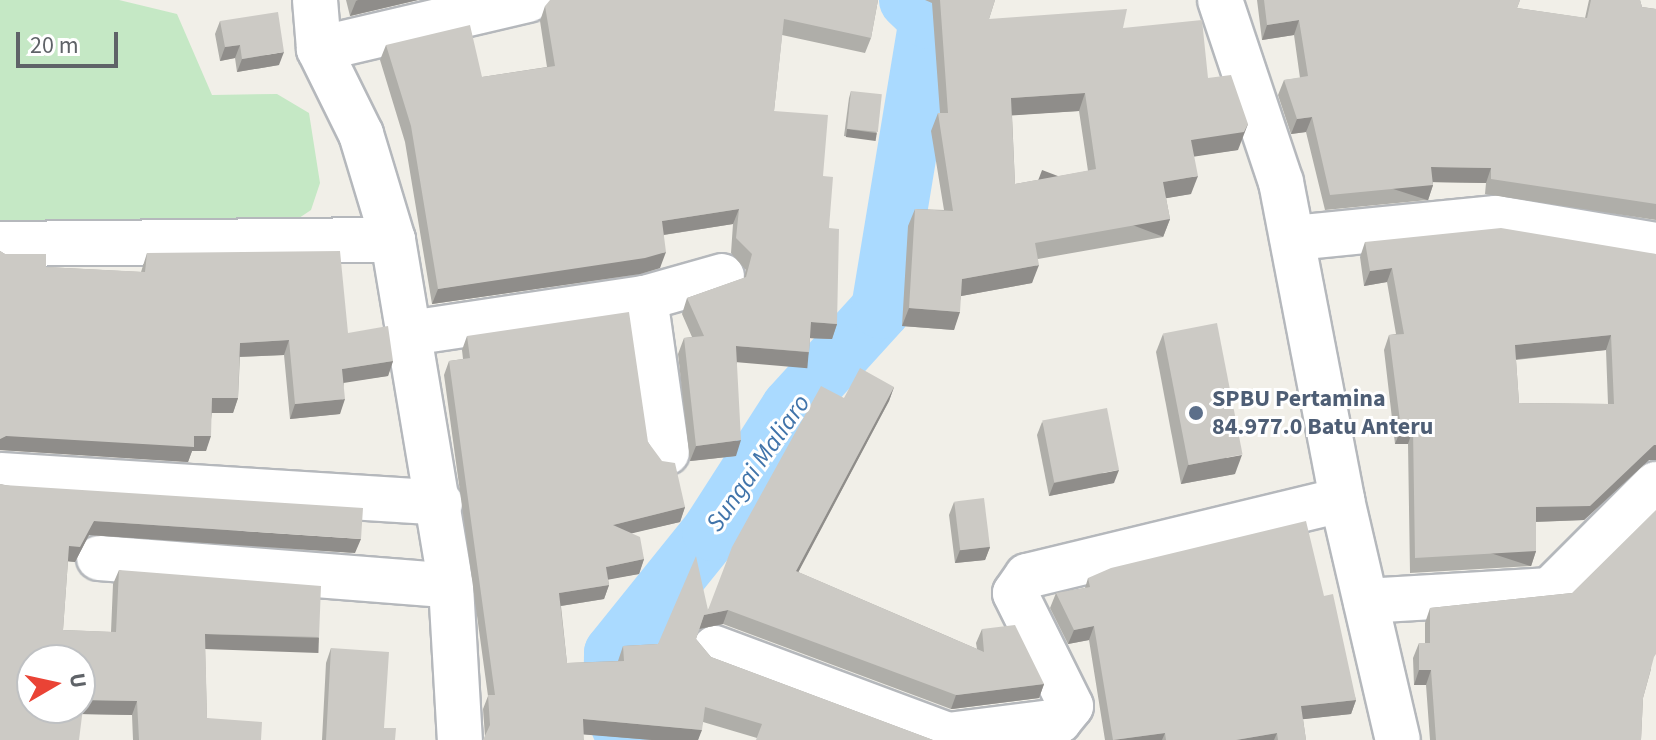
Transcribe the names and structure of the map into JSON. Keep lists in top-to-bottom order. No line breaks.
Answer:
{"water":["Sungai Maliaro"],"places":["SPBU Pertamina 84.977.0 Batu Anteru"],"scale_bar":"20 m","north":"right"}
